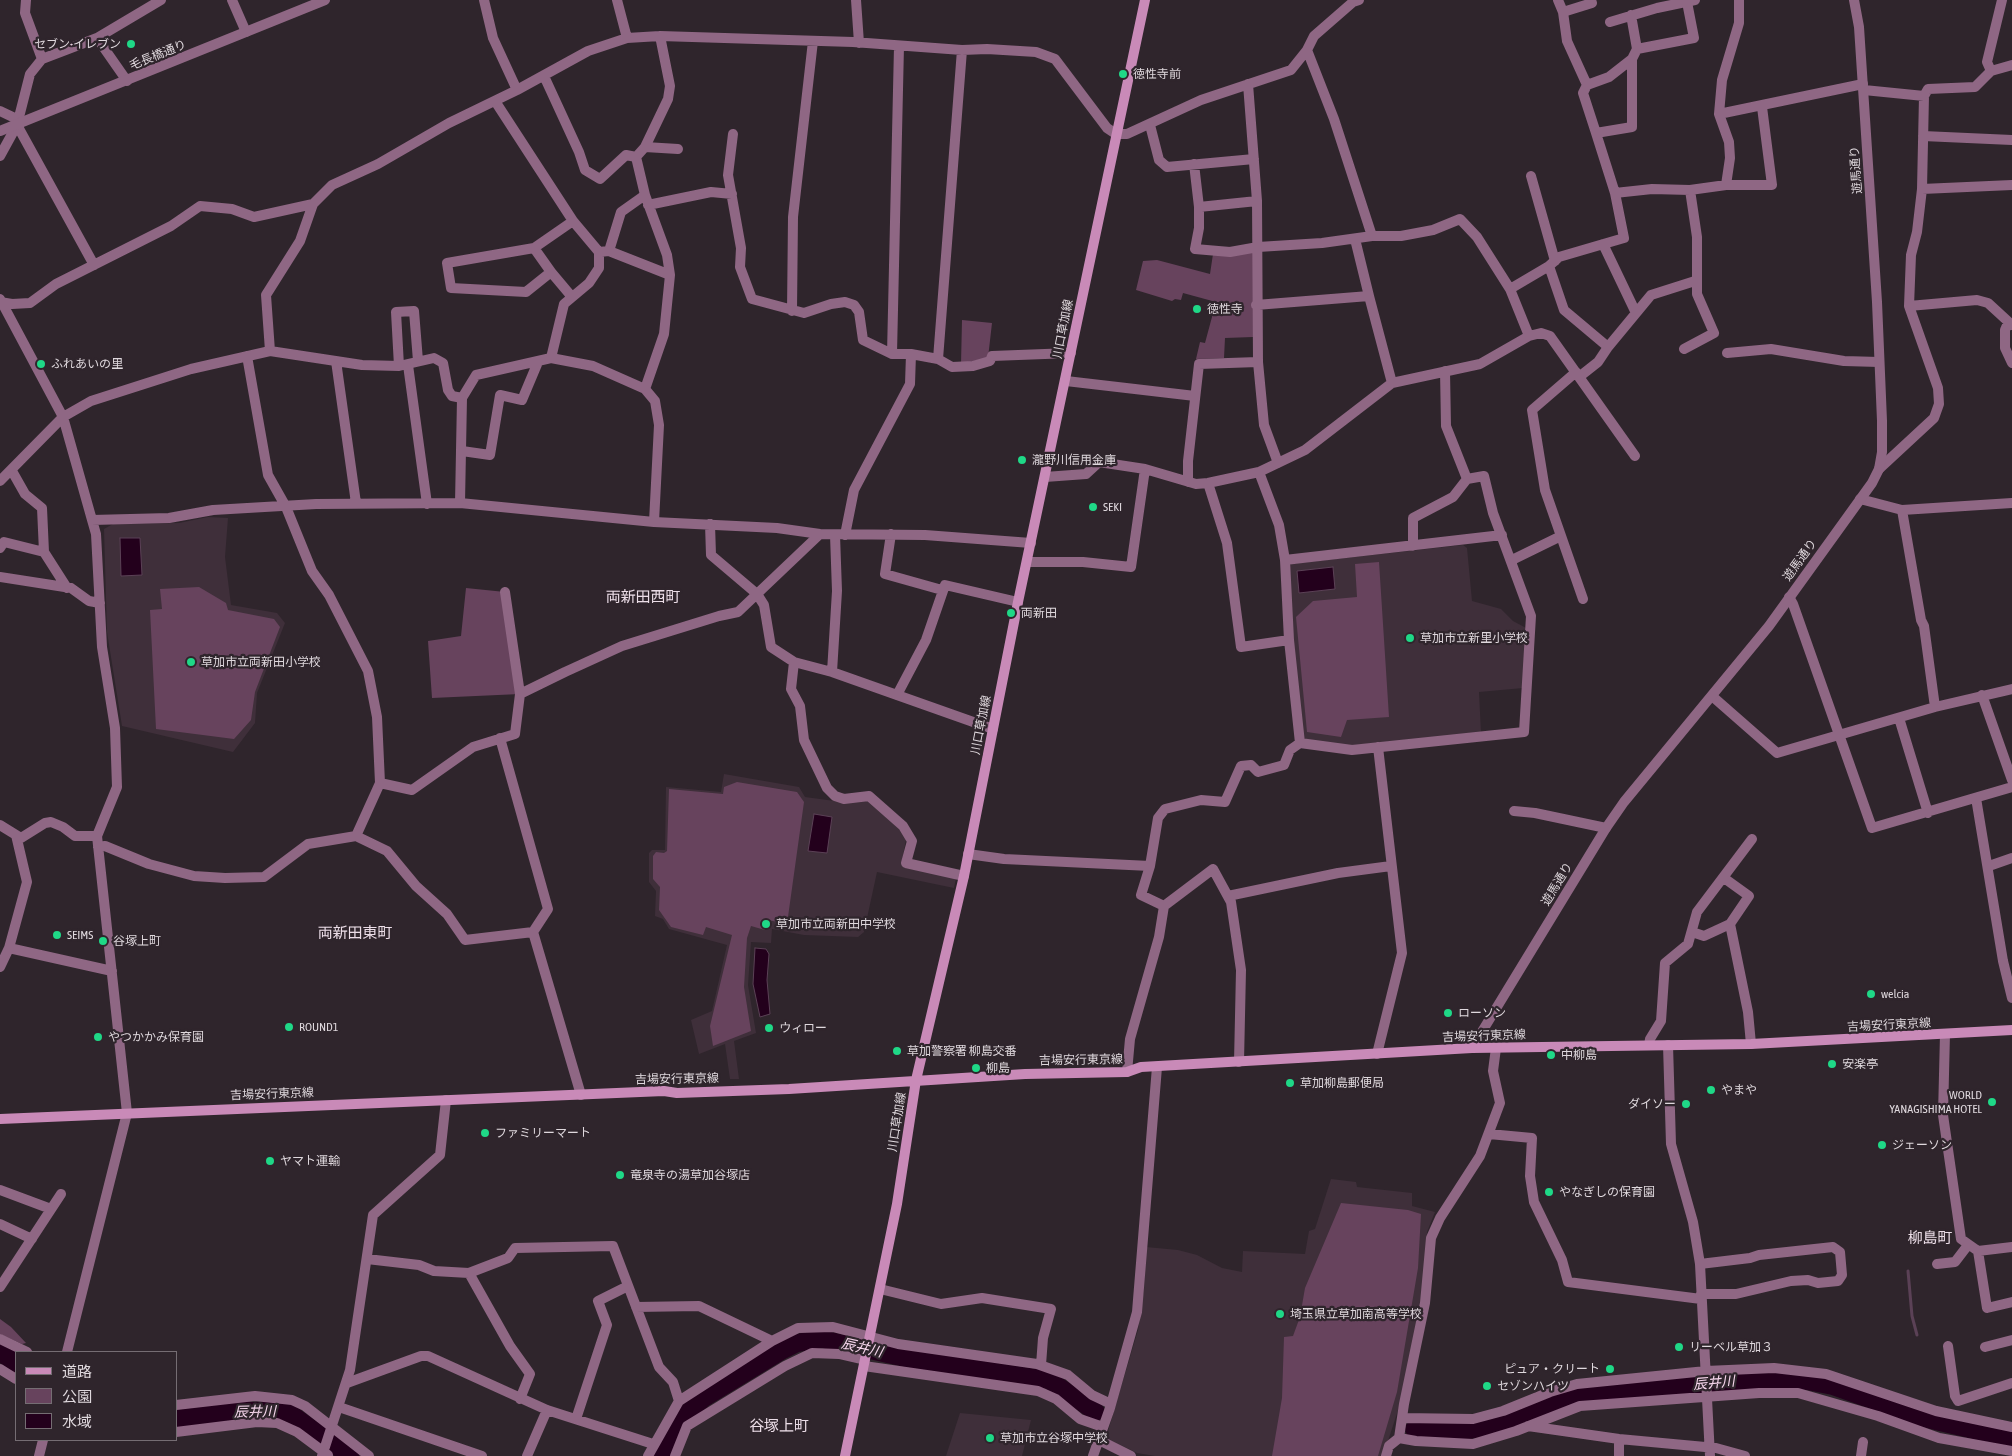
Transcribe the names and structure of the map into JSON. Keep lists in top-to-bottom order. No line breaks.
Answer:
{"streets":{"main road":["川口草加線","吉場安行東京線"],"street":["毛長橋通り","遊馬通り"]},"crossings":[["遊馬通り","吉場安行東京線"],["川口草加線","吉場安行東京線"]],"districts":["両新田西町","両新田東町","柳島町","谷塚上町"],"water":["辰井川"],"places":["セブン-イレブン","徳性寺前","徳性寺","ふれあいの里","瀧野川信用金庫","SEKI","両新田","草加市立新里小学校","草加市立両新田小学校","草加市立両新田中学校","SEIMS","谷塚上町","welcia","ローソン","ROUND1","ウィロー","やつかかみ保育園","草加警察署 柳島交番","中柳島","安楽亭","柳島","草加柳島郵便局","やまや","WORLD YANAGISHIMA HOTEL","ダイソー","ファミリーマート","ジェーソン","ヤマト運輸","竜泉寺の湯草加谷塚店","やなぎしの保育園","埼玉県立草加南高等学校","リーベル草加３","ピュア・クリート","セゾンハイツ","草加市立谷塚中学校"],"legend":["道路","公園","水域"]}
